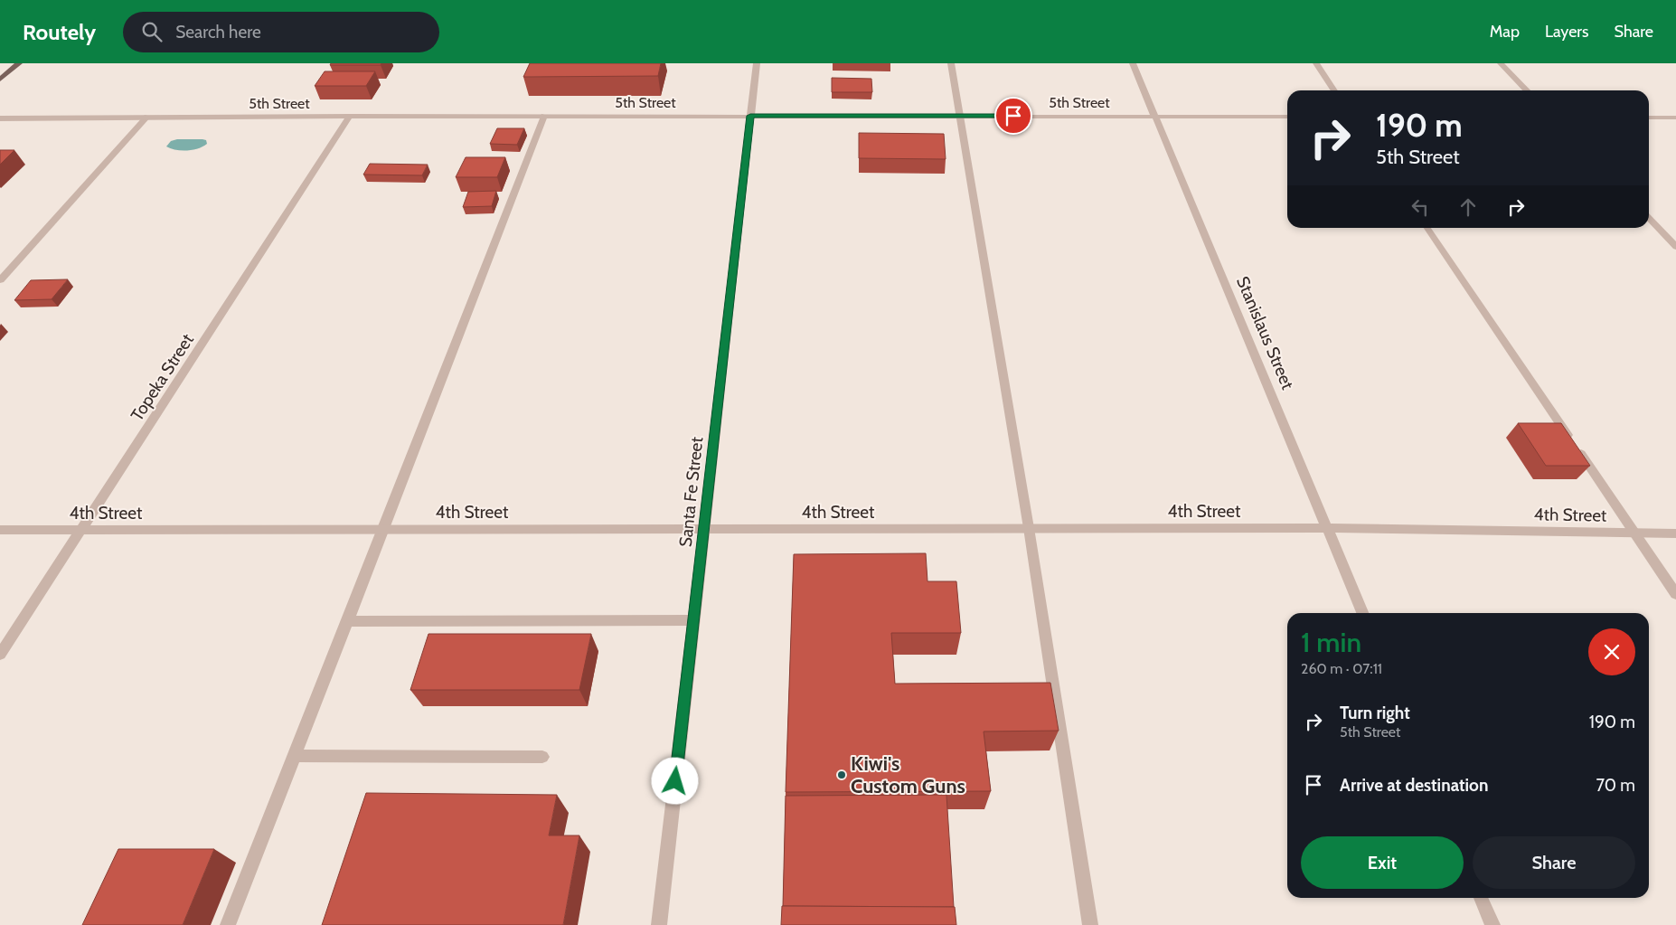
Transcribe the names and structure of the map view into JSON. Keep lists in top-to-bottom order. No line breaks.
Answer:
{"streets":{"street":["5th Street","Stanislaus Street","Topeka Street","Santa Fe Street","4th Street"]},"crossings":[["5th Street","Stanislaus Street"],["5th Street","Topeka Street"],["5th Street","Santa Fe Street"],["Stanislaus Street","4th Street"],["Topeka Street","4th Street"],["Santa Fe Street","4th Street"]],"places":["Kiwi's Custom Guns"],"page":{"header":"Routely","search":"Search here","nav":["Map","Layers","Share"],"turn":["190 m","5th Street"],"heading":["1 min","260 m · 07:11"],"list":[{"name":"Turn right","note":"5th Street","value":"190 m"},{"name":"Arrive at destination","value":"70 m"}],"buttons":["Exit","Share"]}}
